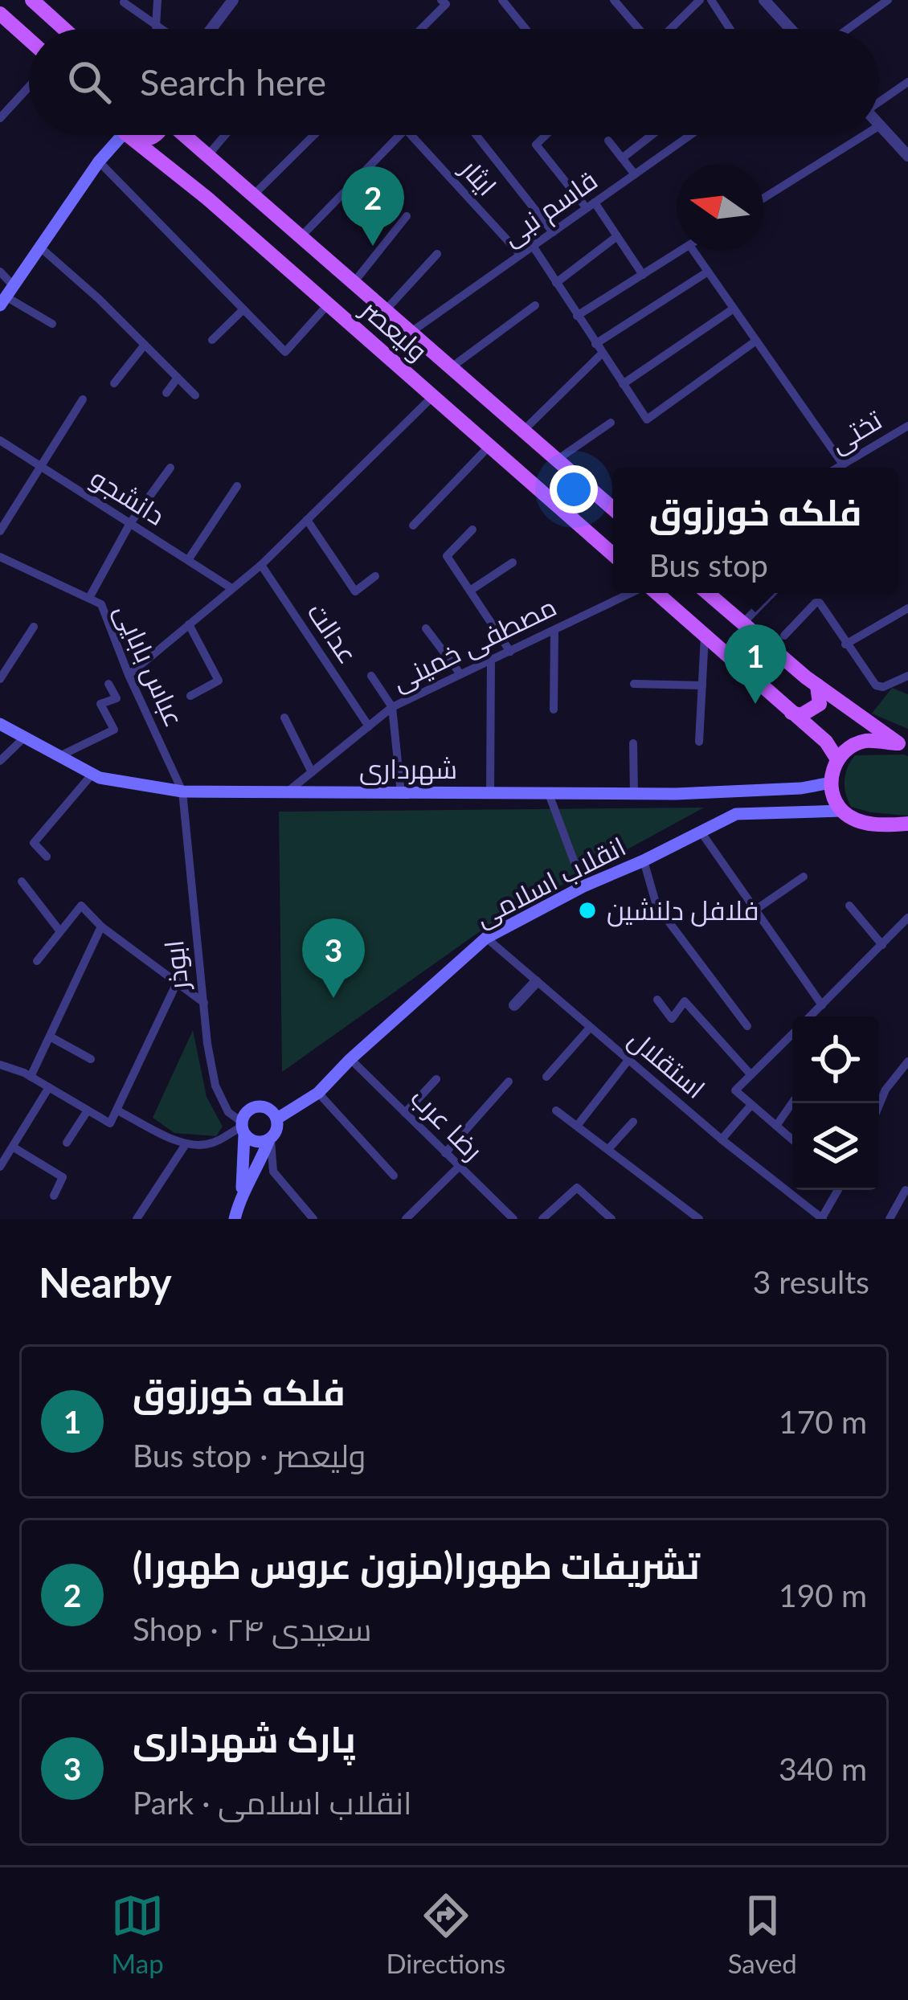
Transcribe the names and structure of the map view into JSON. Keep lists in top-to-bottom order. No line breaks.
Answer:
{"streets":{"main road":["ولیعصر","شهرداری","انقلاب اسلامی"],"street":["ایثار","قاسم نبی","تختی","دانشجو","عدالت","مصطفی خمینی","عباس بابایی","ابوذر","استقلال","رضا عرب"]},"crossings":[["ایثار","قاسم نبی"],["قاسم نبی","ولیعصر"],["عدالت","مصطفی خمینی"],["مصطفی خمینی","شهرداری"],["عباس بابایی","شهرداری"],["عباس بابایی","ابوذر"],["شهرداری","ابوذر"],["انقلاب اسلامی","ابوذر"],["انقلاب اسلامی","استقلال"],["انقلاب اسلامی","رضا عرب"]],"places":["فلافل دلنشین"],"north":"left","page":{"search":"Search here","pins":["2","1","3"],"popup":["فلکه خورزوق","Bus stop"],"heading":["Nearby","3 results"],"list":[{"mark":"1","name":"فلکه خورزوق","note":"Bus stop · ولیعصر","value":"170 m"},{"mark":"2","name":"تشریفات طهورا(مزون عروس طهورا)","note":"Shop · ۲۴ سعیدی","value":"190 m"},{"mark":"3","name":"پارک شهرداری","note":"Park · انقلاب اسلامی","value":"340 m"}],"nav":["Map","Directions","Saved"]}}
